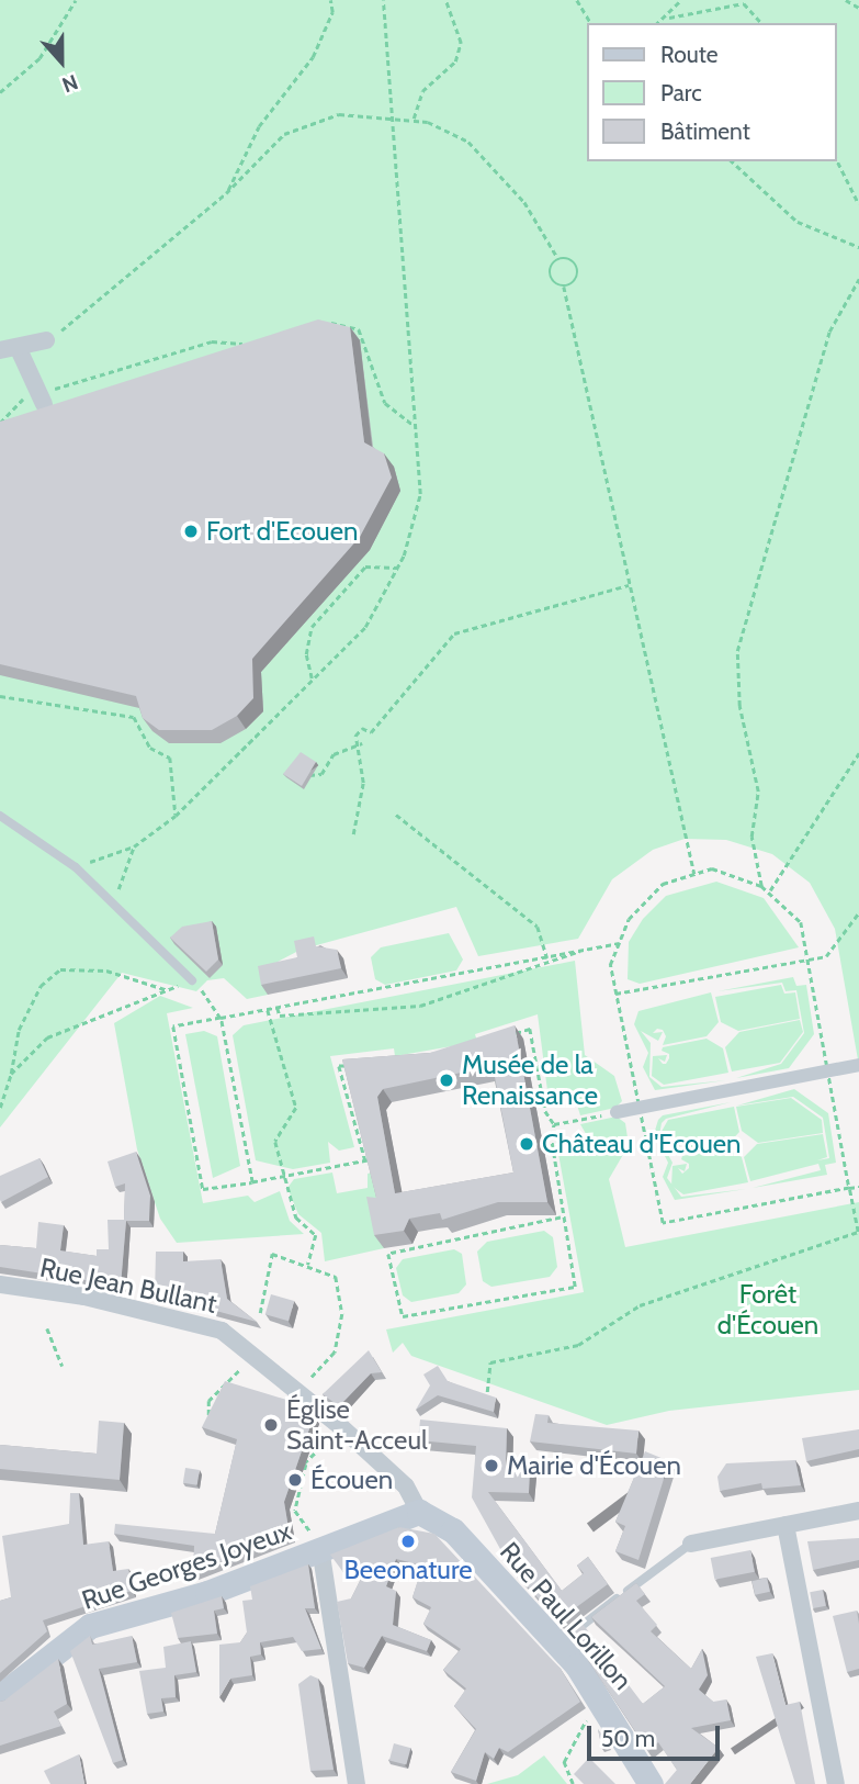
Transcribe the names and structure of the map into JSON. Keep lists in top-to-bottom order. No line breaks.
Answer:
{"streets":{"main road":["Rue Georges Joyeux","Rue Paul Lorillon"],"street":["Rue Jean Bullant"]},"crossings":[["Rue Jean Bullant","Rue Georges Joyeux"],["Rue Jean Bullant","Rue Paul Lorillon"],["Rue Georges Joyeux","Rue Paul Lorillon"]],"parks":["Forêt d'Écouen"],"places":["Fort d'Ecouen","Musée de la Renaissance","Château d'Ecouen","Église Saint-Acceul","Mairie d'Écouen","Écouen","Beeonature"],"legend":["Route","Parc","Bâtiment"],"scale_bar":"50 m","north":"bottom"}
